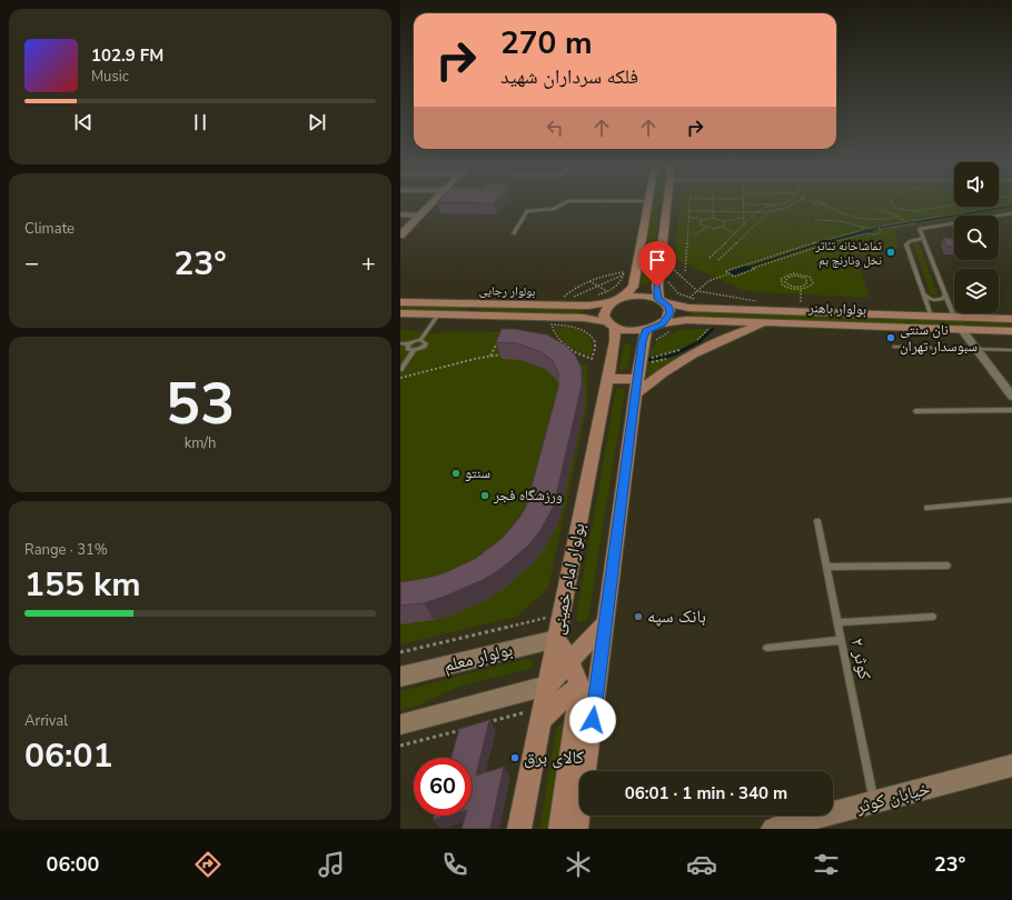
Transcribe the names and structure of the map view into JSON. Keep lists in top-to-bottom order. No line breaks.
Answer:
{"streets":{"main road":["بولوار رجایی","بولوار باهنر","بولوار امام خمینی"],"street":["بولوار معلم","خیابان کوثر"],"lane":["کوثر ۲"]},"crossings":[["بولوار رجایی","بولوار باهنر"],["بولوار رجایی","بولوار امام خمینی"],["بولوار امام خمینی","بولوار معلم"],["کوثر ۲","خیابان کوثر"]],"places":["تماشاخانه تئاتر نخل ونارنج بم","نان سنتی سبوسدار تهران","سنتو","ورزشگاه فجر","بانک سپه","کالای برق"],"page":{"turn":["270 m","فلکه سرداران شهید"],"song":["102.9 FM","Music"],"tile":["Climate",["53","km/h"],["Range · 31%","155 km"],["Arrival","06:01"]],"heat":["−","23°","+"],"limit":"60","trip":"06:01 · 1 min · 340 m","tabs":["06:00","23°"]}}
